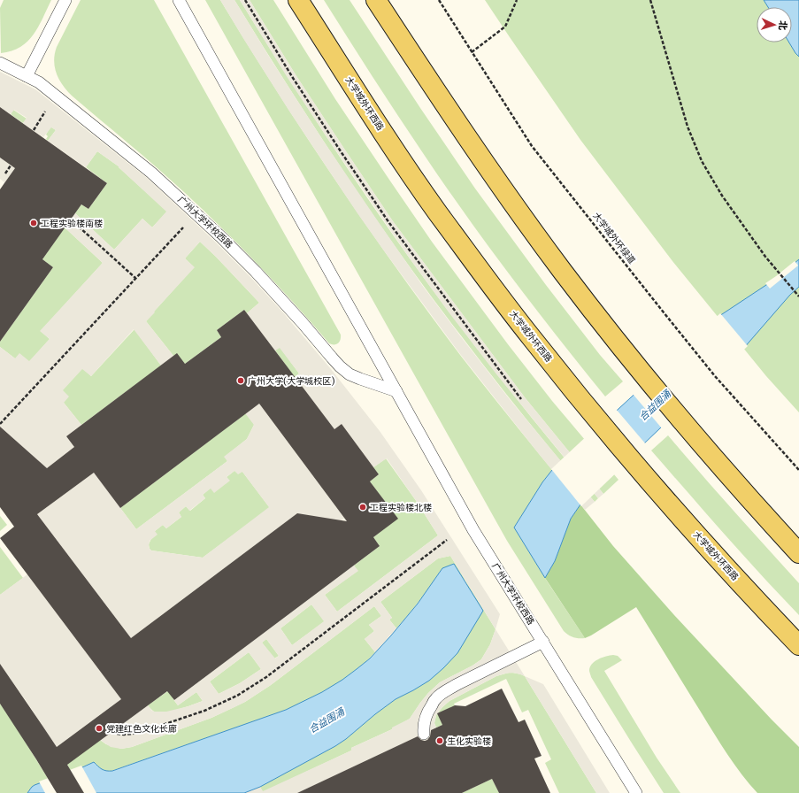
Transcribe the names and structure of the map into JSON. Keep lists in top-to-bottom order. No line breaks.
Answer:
{"streets":{"main road":["大学城外环西路"],"lane":["广州大学环校西路"],"path":["大学城外环绿道"]},"water":["合益围涌"],"places":["工程实验楼南楼","广州大学(大学城校区)","工程实验楼北楼","党建红色文化长廊","生化实验楼"],"north":"right"}
